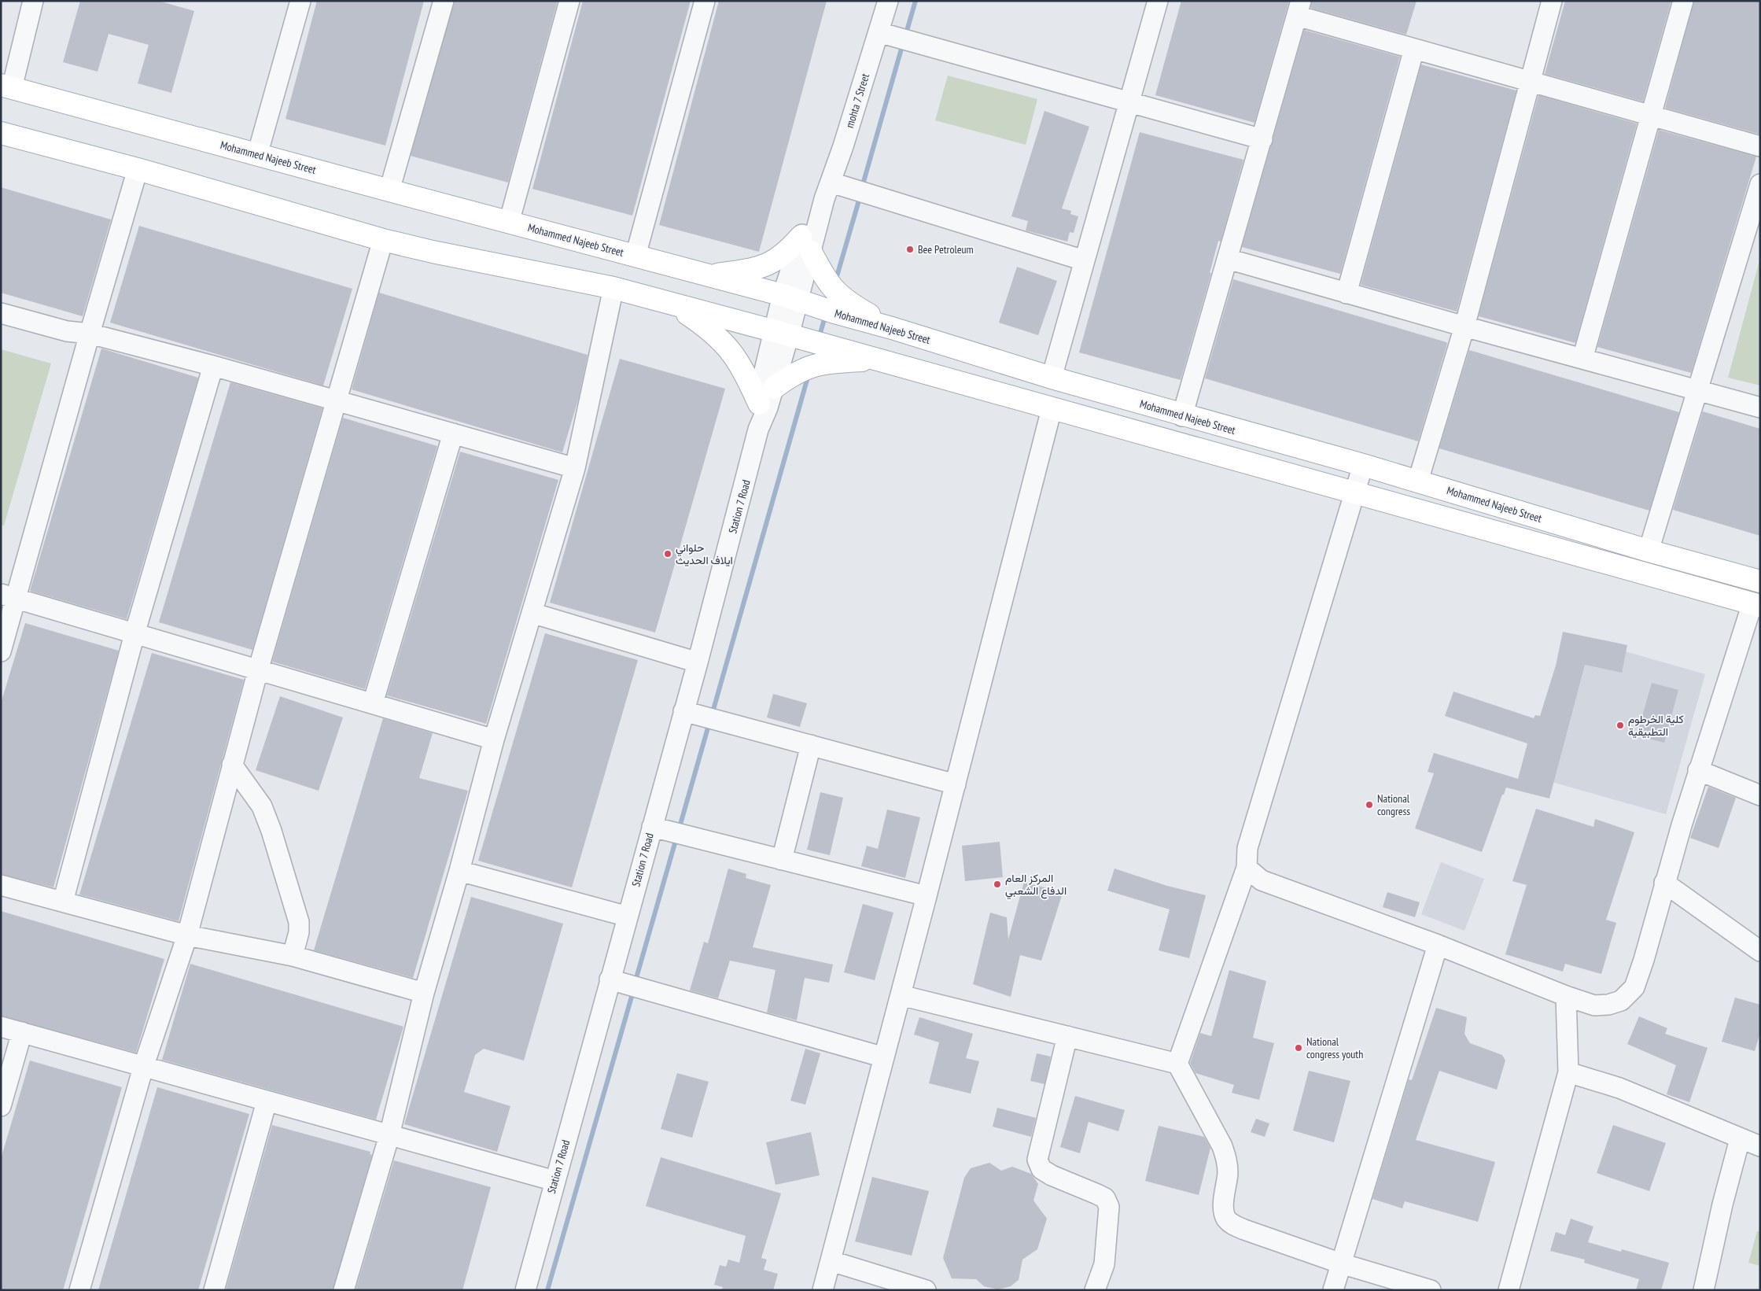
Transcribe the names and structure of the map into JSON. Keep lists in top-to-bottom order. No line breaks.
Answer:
{"streets":{"main road":["Mohammed Najeeb Street"],"street":["mohta 7 Street","Station 7 Road"]},"crossings":[["mohta 7 Street","Station 7 Road"],["Mohammed Najeeb Street","Station 7 Road"]],"places":["Bee Petroleum","حلواني ايلاف الحديث","كلية الخرطوم التطبيقية","National congress","المركز العام الدفاع الشعبي","National congress youth"]}
